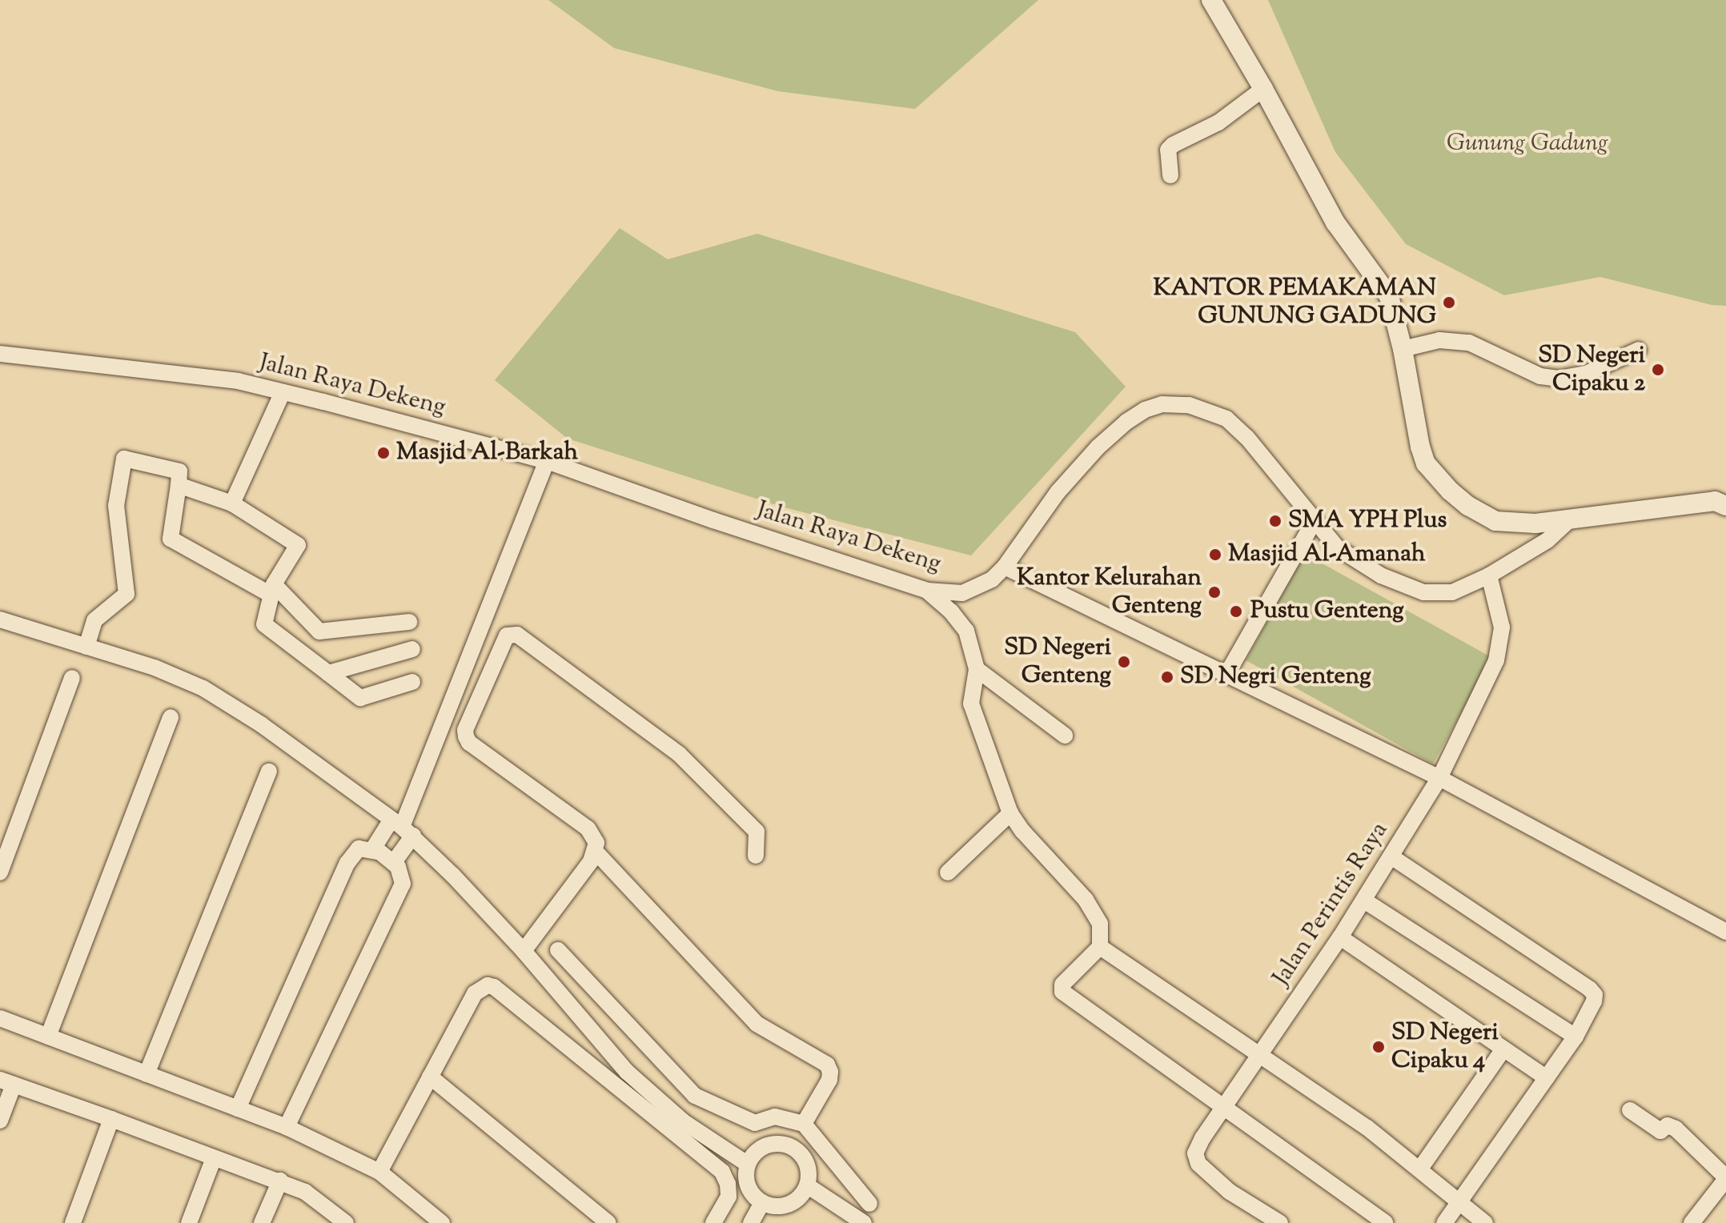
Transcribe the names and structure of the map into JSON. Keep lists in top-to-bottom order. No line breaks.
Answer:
{"streets":{"street":["Jalan Raya Dekeng","Jalan Perintis Raya"]},"crossings":[["Jalan Raya Dekeng","Jalan Perintis Raya"]],"parks":["Gunung Gadung"],"places":["KANTOR PEMAKAMAN GUNUNG GADUNG","SD Negeri Cipaku 2","Masjid Al-Barkah","SMA YPH Plus","Masjid Al-Amanah","Kantor Kelurahan Genteng","Pustu Genteng","SD Negeri Genteng","SD Negri Genteng","SD Negeri Cipaku 4"]}
